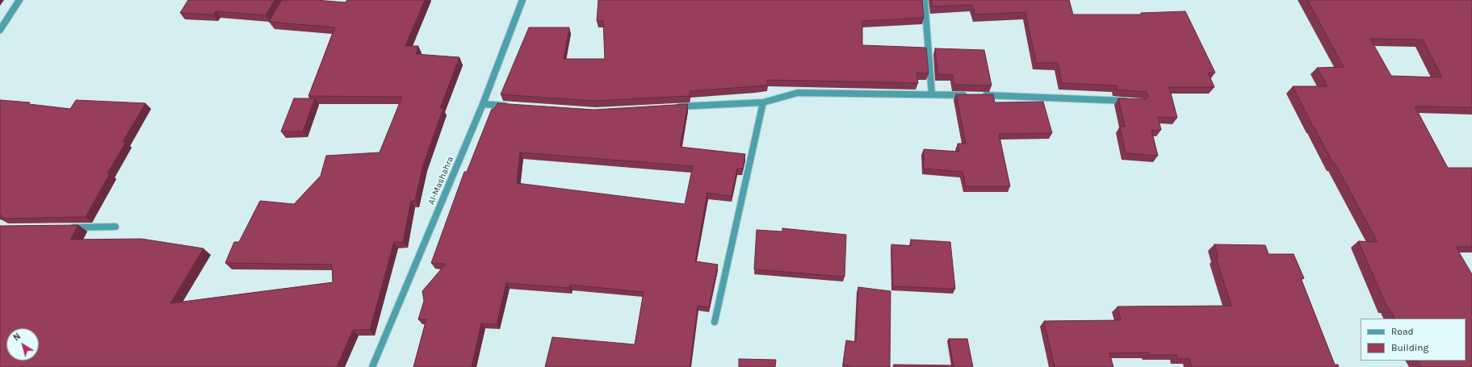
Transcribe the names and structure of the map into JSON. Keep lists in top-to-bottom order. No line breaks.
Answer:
{"streets":{"street":["Al-Mashahra"]},"legend":["Road","Building"],"north":"top left"}
